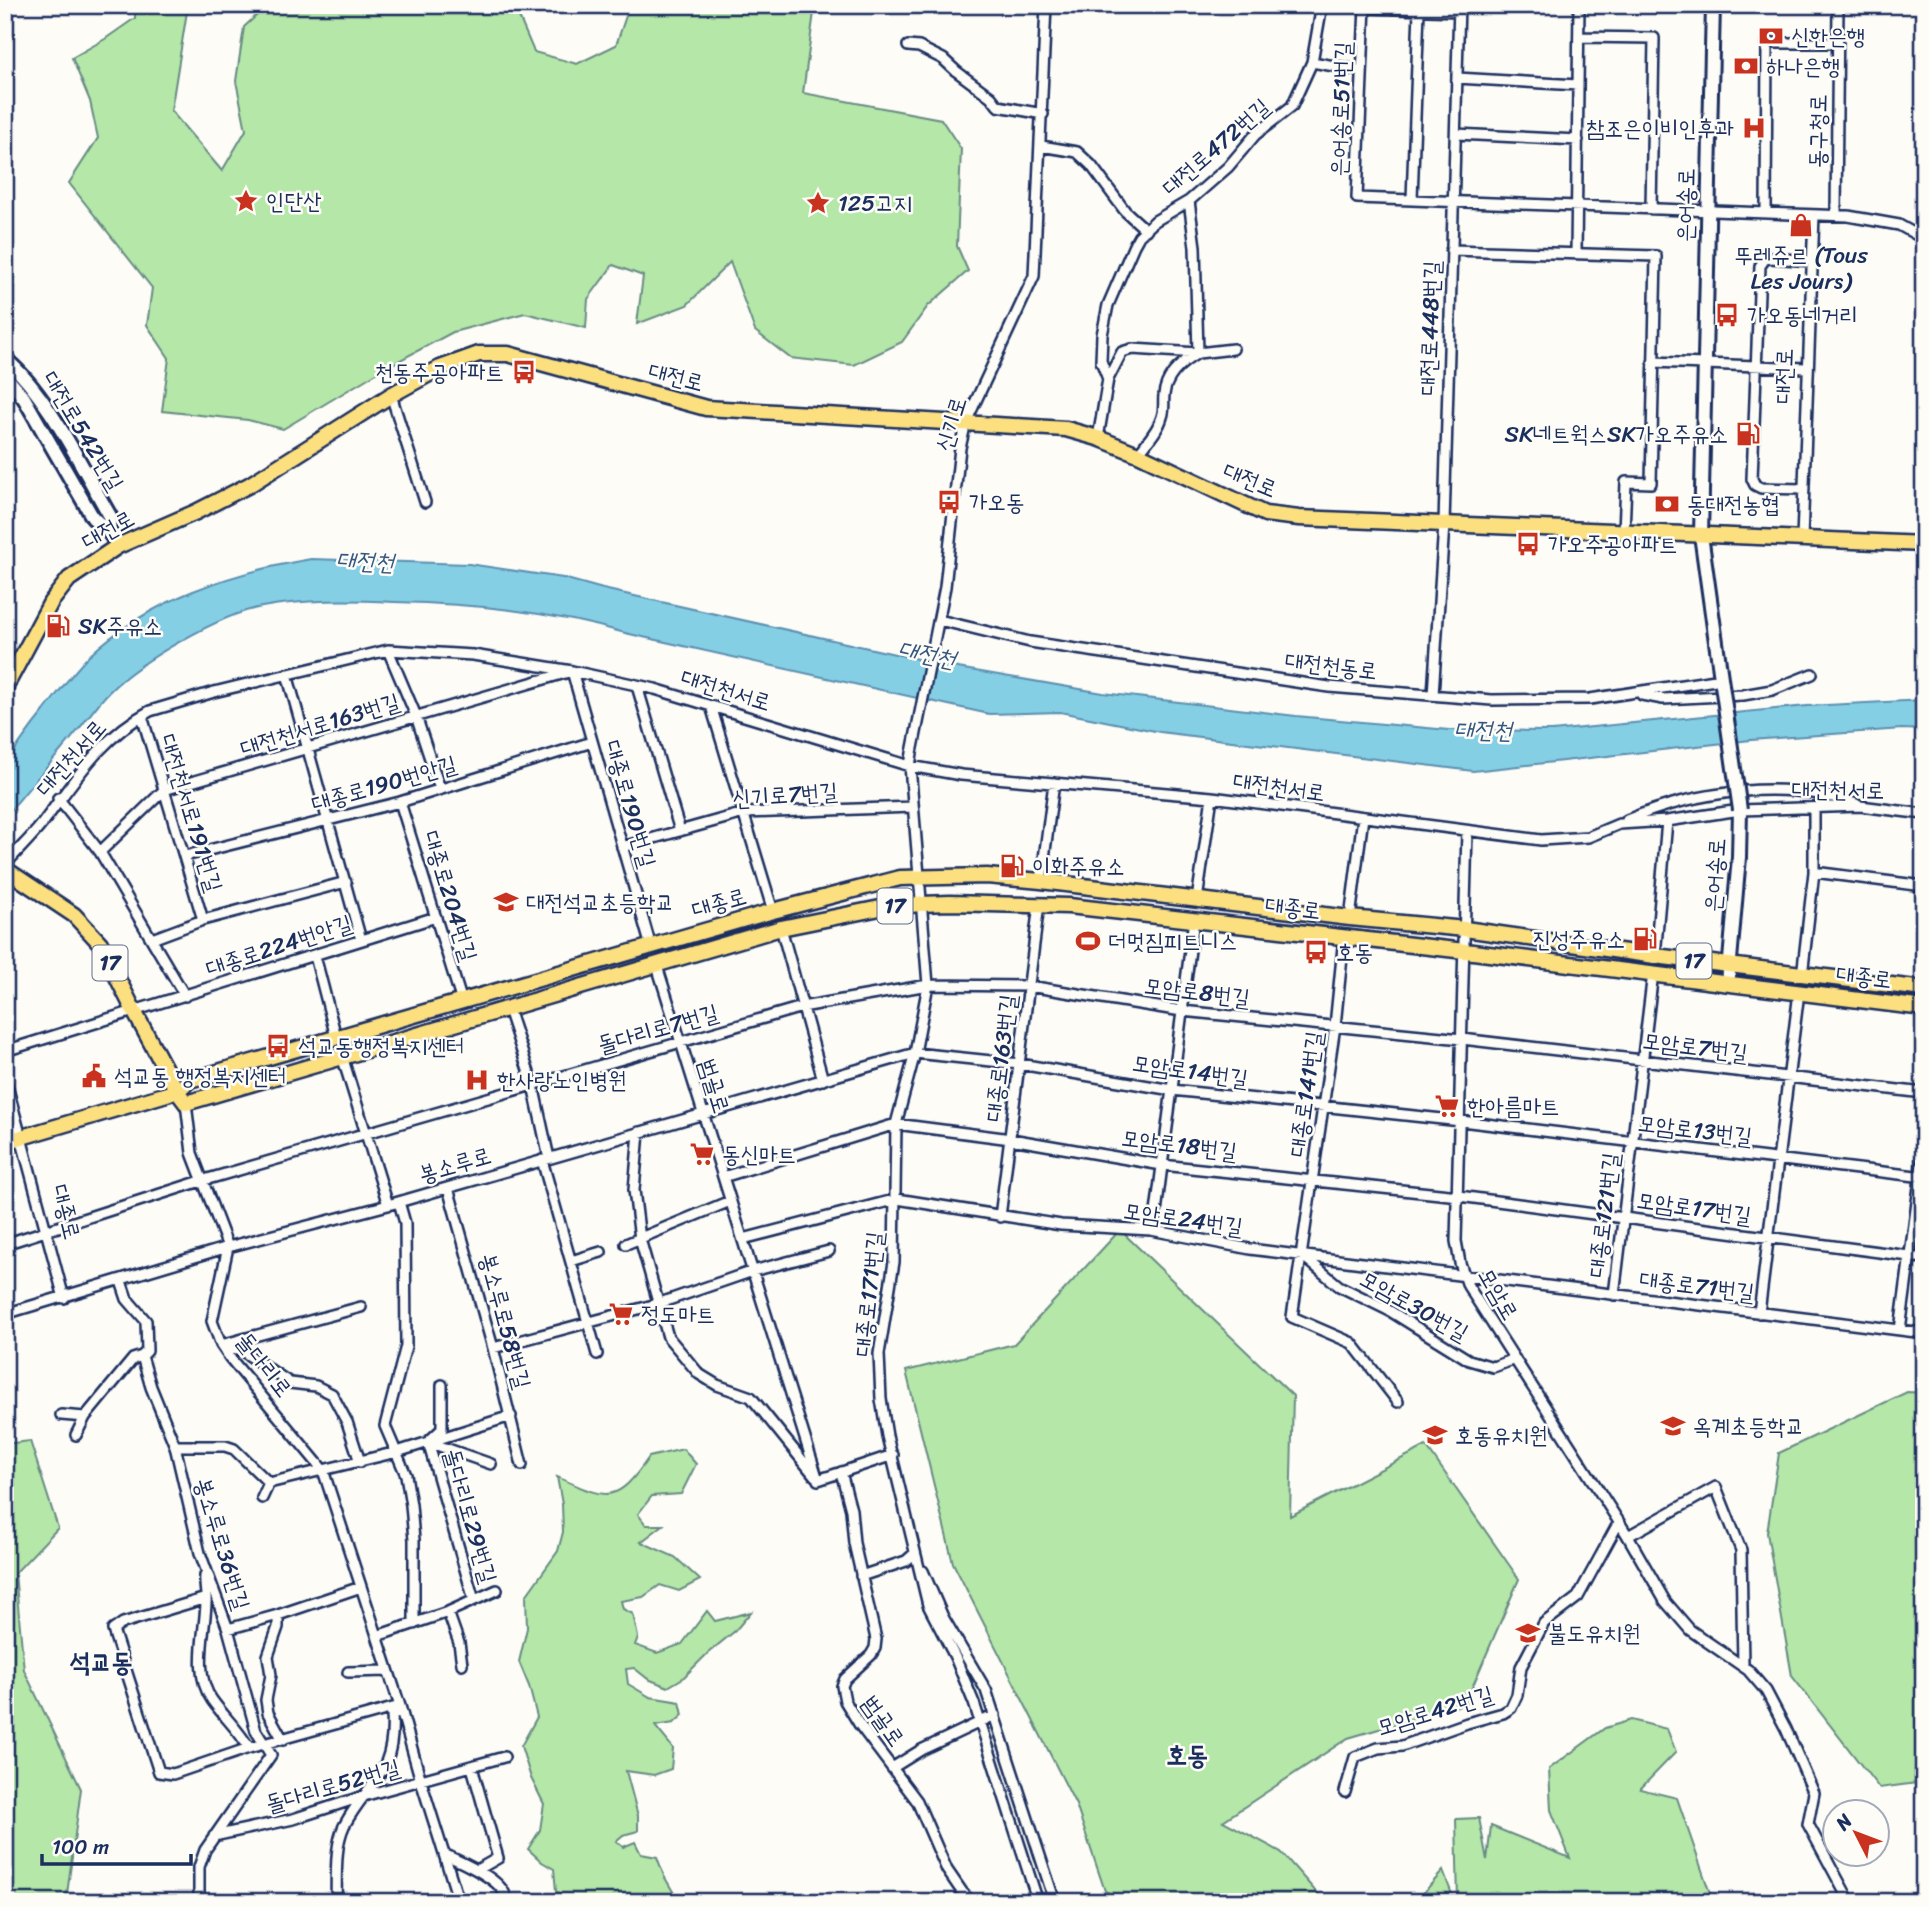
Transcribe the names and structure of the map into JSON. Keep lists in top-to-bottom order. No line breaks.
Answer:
{"streets":{"main road":["은어송로","대전로","대전로542번길","대종로","17"],"street":["은어송로51번길","동구청로","대전로472번길","대전로448번길","신기로","대전천동로","대전천서로","대전천서로163번길","대종로190번안길","신기로7번길","대종로190번길","대전천서로191번길","대종로204번길","대종로224번안길","모암로8번길","돌다리로7번길","모암로7번길","대종로163번길","모암로14번길","범골로","대종로141번길","모암로13번길","모암로18번길","봉소루로","모암로17번길","대종로121번길","모암로24번길","대종로71번길","대종로171번길","모암로","모암로30번길","봉소루로58번길","돌다리로","돌다리로29번길","봉소루로36번길","모암로42번길","돌다리로52번길"]},"crossings":[["은어송로51번길","동구청로"],["은어송로51번길","은어송로"],["은어송로51번길","대전로448번길"],["은어송로51번길","대전로"],["대전로472번길","대전로"],["은어송로","대전로"],["은어송로","대전천동로"],["은어송로","대전천서로"],["은어송로","대종로"],["대전로448번길","대전로"],["대전로","신기로"],["대전로","대전로542번길"],["신기로","대전천동로"],["신기로","대종로171번길"],["대전천서로","대전천서로163번길"],["대전천서로","대종로190번길"],["대전천서로","대전천서로191번길"],["대전천서로","대종로"],["대전천서로","17"],["대전천서로","대종로171번길"],["대전천서로163번길","대종로190번길"],["대전천서로163번길","대전천서로191번길"],["대종로190번안길","대종로190번길"],["대종로190번안길","대전천서로191번길"],["대종로190번안길","대종로204번길"],["신기로7번길","대종로190번길"],["신기로7번길","대종로171번길"],["대종로190번길","대종로"],["대종로204번길","대종로"],["대종로204번길","대종로224번안길"],["대종로","17"],["대종로","돌다리로7번길"],["대종로","대종로163번길"],["대종로","범골로"],["대종로","대종로141번길"],["대종로","봉소루로"],["대종로","대종로121번길"],["대종로","대종로171번길"],["대종로","모암로"],["17","대종로224번안길"],["모암로8번길","돌다리로7번길"],["모암로8번길","모암로7번길"],["모암로8번길","대종로163번길"],["모암로8번길","대종로141번길"],["모암로8번길","대종로171번길"],["모암로8번길","모암로"],["돌다리로7번길","범골로"],["돌다리로7번길","대종로171번길"],["모암로7번길","대종로121번길"],["모암로7번길","모암로"],["대종로163번길","모암로14번길"],["대종로163번길","모암로18번길"],["대종로163번길","모암로24번길"],["모암로14번길","대종로141번길"],["모암로14번길","모암로13번길"],["모암로14번길","봉소루로"],["모암로14번길","대종로171번길"],["모암로14번길","모암로"],["범골로","봉소루로"],["대종로141번길","모암로18번길"],["대종로141번길","모암로24번길"],["대종로141번길","모암로30번길"],["모암로13번길","대종로121번길"],["모암로13번길","모암로"],["모암로18번길","모암로17번길"],["모암로18번길","대종로171번길"],["모암로18번길","모암로"],["봉소루로","대종로171번길"],["봉소루로","봉소루로58번길"],["봉소루로","돌다리로"],["봉소루로","봉소루로36번길"],["모암로17번길","대종로121번길"],["모암로17번길","모암로"],["대종로121번길","대종로71번길"],["모암로24번길","대종로71번길"],["모암로24번길","대종로171번길"],["모암로24번길","모암로"],["모암로24번길","모암로30번길"],["대종로71번길","모암로"],["모암로","모암로30번길"],["모암로","모암로42번길"],["봉소루로58번길","돌다리로29번길"],["돌다리로","돌다리로29번길"],["돌다리로","돌다리로52번길"]],"districts":["석교동","호동"],"water":["대전천"],"places":{"bank":["신한은행","하나은행","동대전농협"],"hospital":["참조은이비인후과","한사랑노인병원"],"place":["인단산","125고지"],"shop":["뚜레쥬르 (Tous Les Jours)"],"bus stop":["가오동네거리","천동주공아파트","가오동","가오주공아파트","호동","석교동행정복지센터"],"fuel station":["SK네트웍스SK가오주유소","SK주유소","이화주유소","진성주유소"],"school or university":["대전석교초등학교","옥계초등학교","호동유치원","불도유치원"],"sports":["더멋짐피트니스"],"public building":["석교동 행정복지센터"],"supermarket":["한아름마트","동신마트","정도마트"]},"scale_bar":"100 m","north":"top left"}
